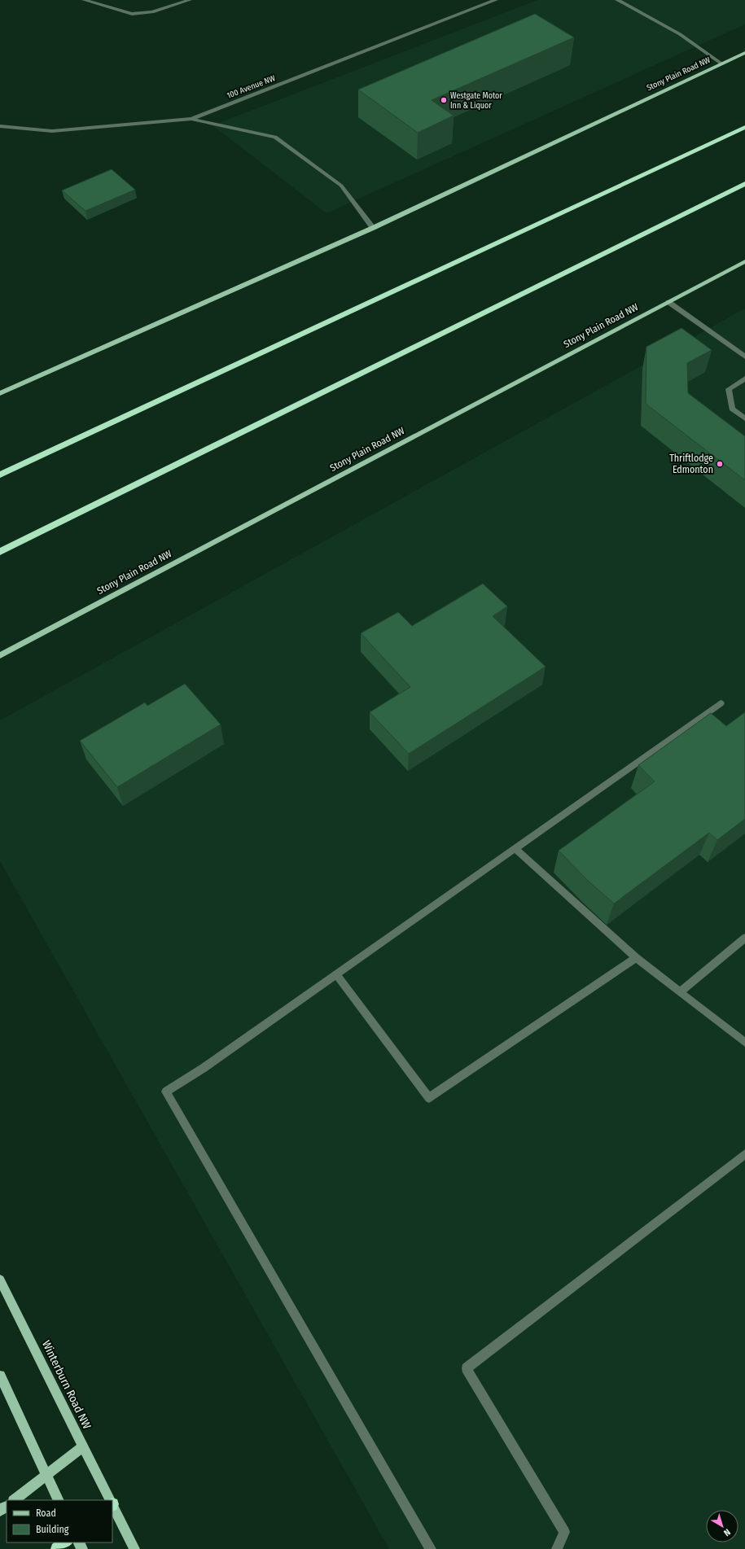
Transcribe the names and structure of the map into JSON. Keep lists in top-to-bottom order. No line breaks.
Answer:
{"streets":{"main road":["Stony Plain Road NW","Winterburn Road NW"],"street":["100 Avenue NW"]},"places":["Westgate Motor Inn & Liquor","Thriftlodge Edmonton"],"legend":["Road","Building"],"north":"bottom right"}
